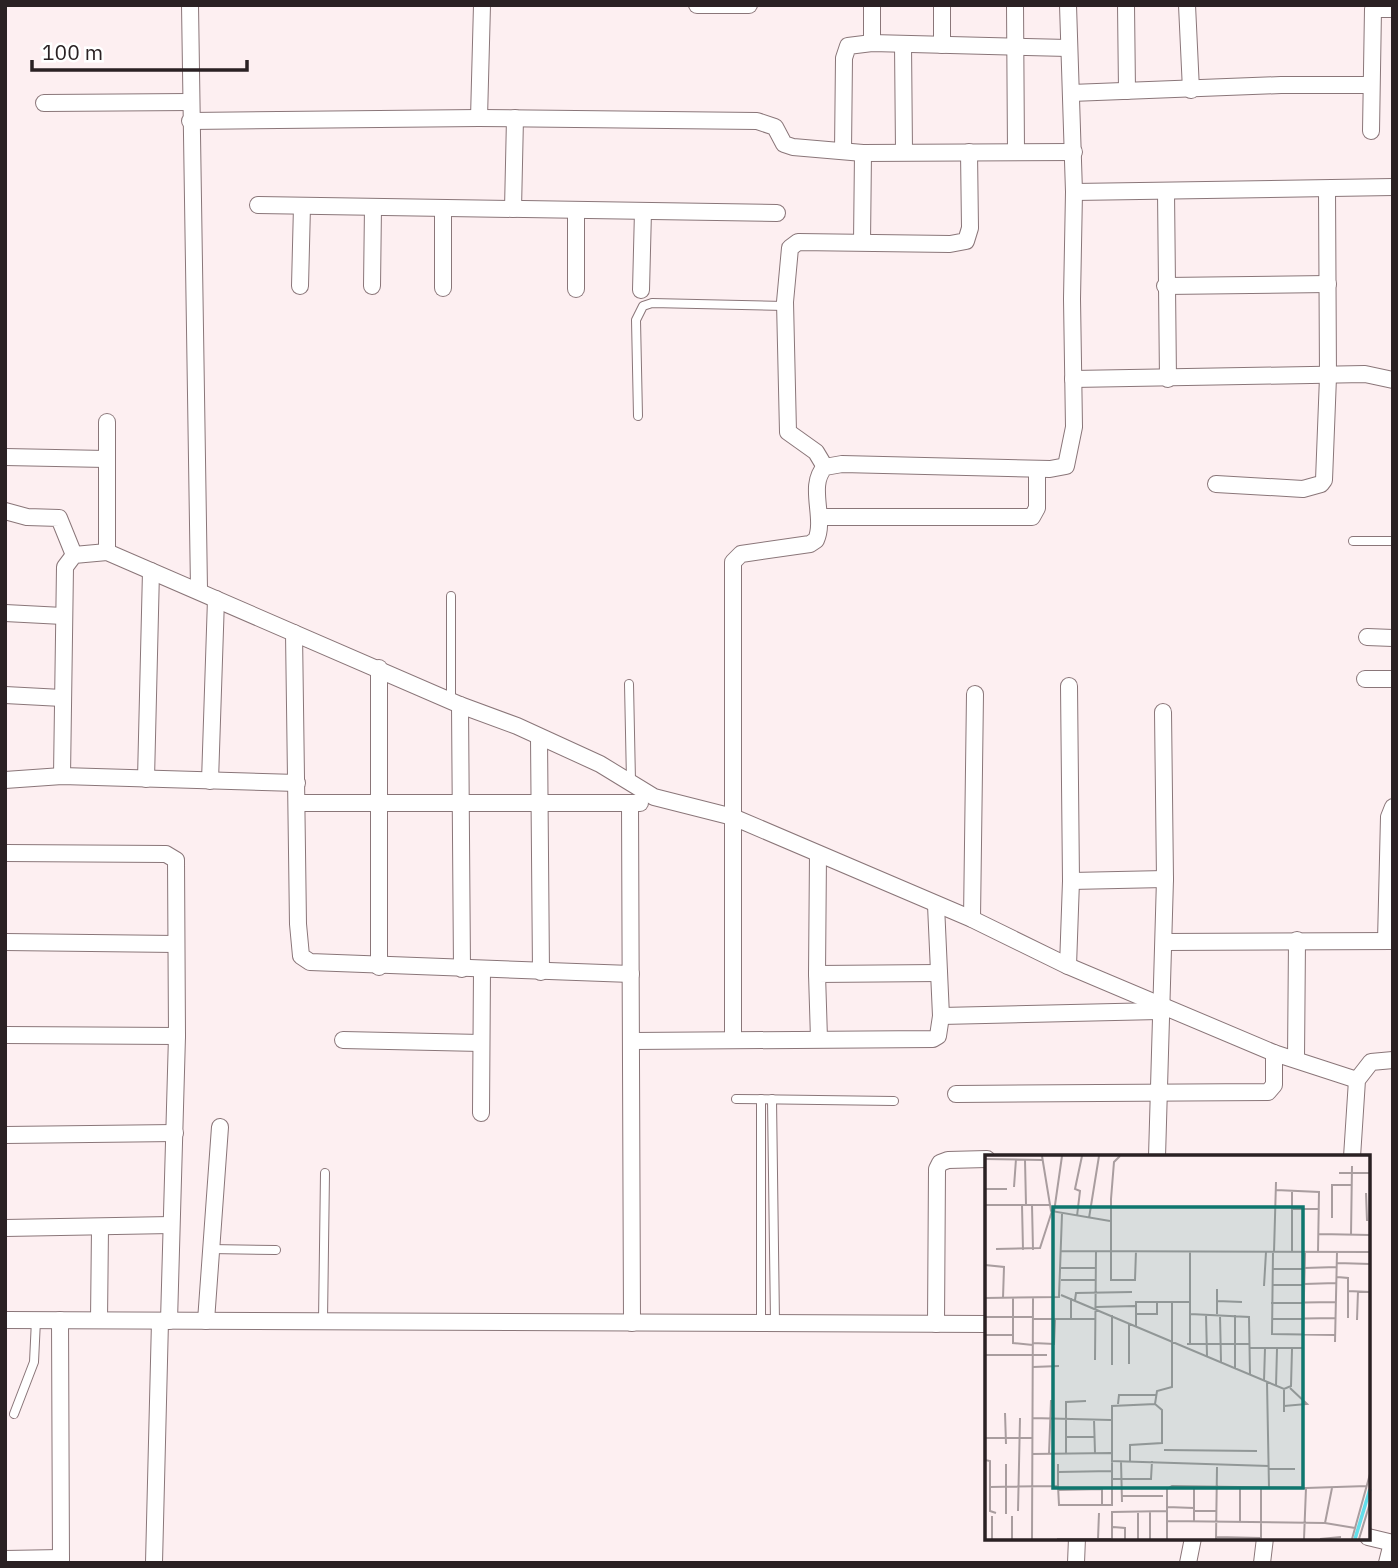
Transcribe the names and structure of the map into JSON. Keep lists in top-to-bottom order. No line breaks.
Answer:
{"scale_bar":"100 m"}
